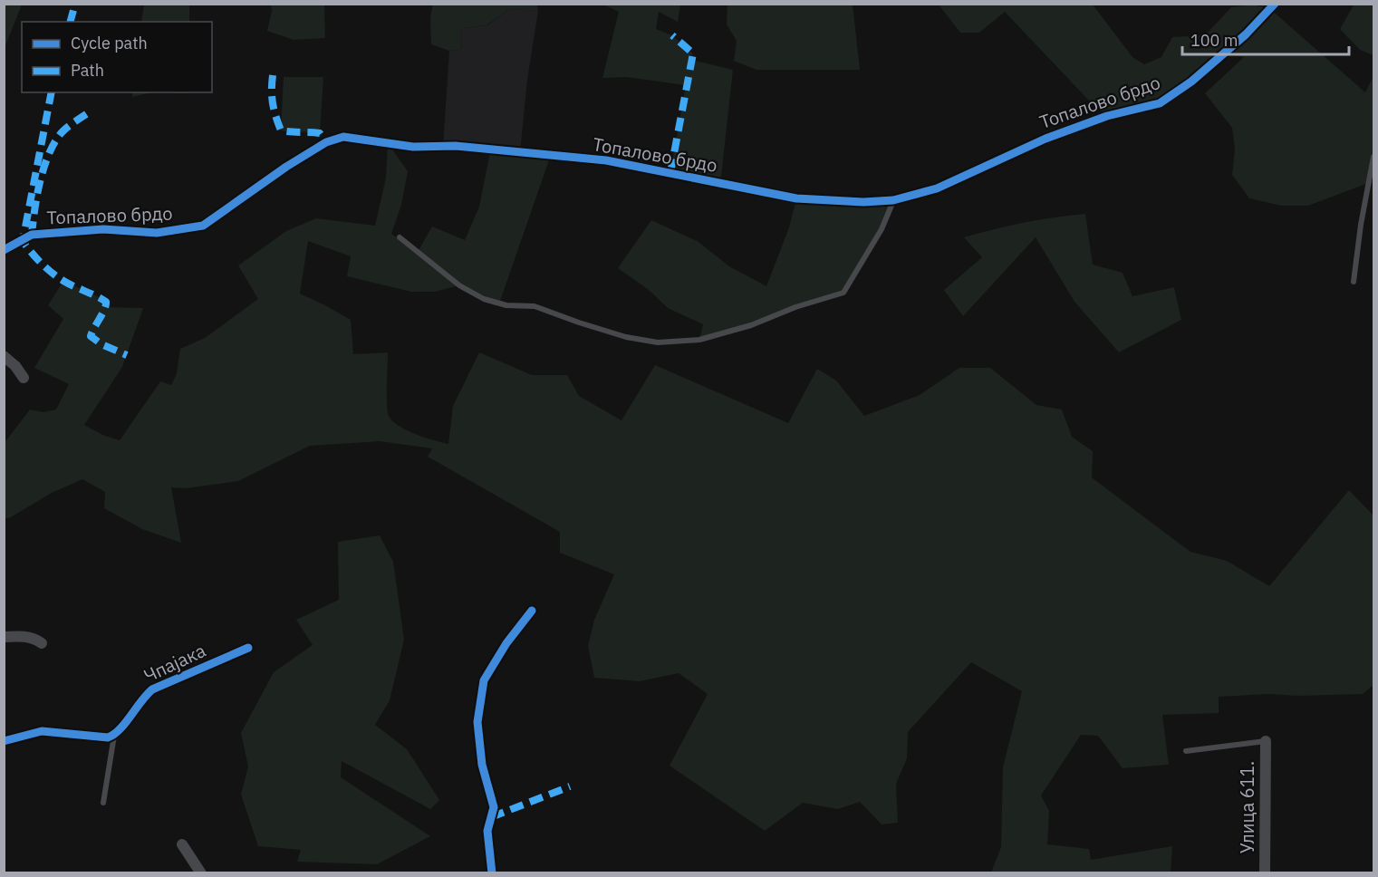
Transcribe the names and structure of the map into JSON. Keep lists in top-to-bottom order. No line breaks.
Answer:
{"streets":{"street":["Топалово брдо","Чпајака","Улица 611."]},"legend":["Cycle path","Path"],"scale_bar":"100 m"}
